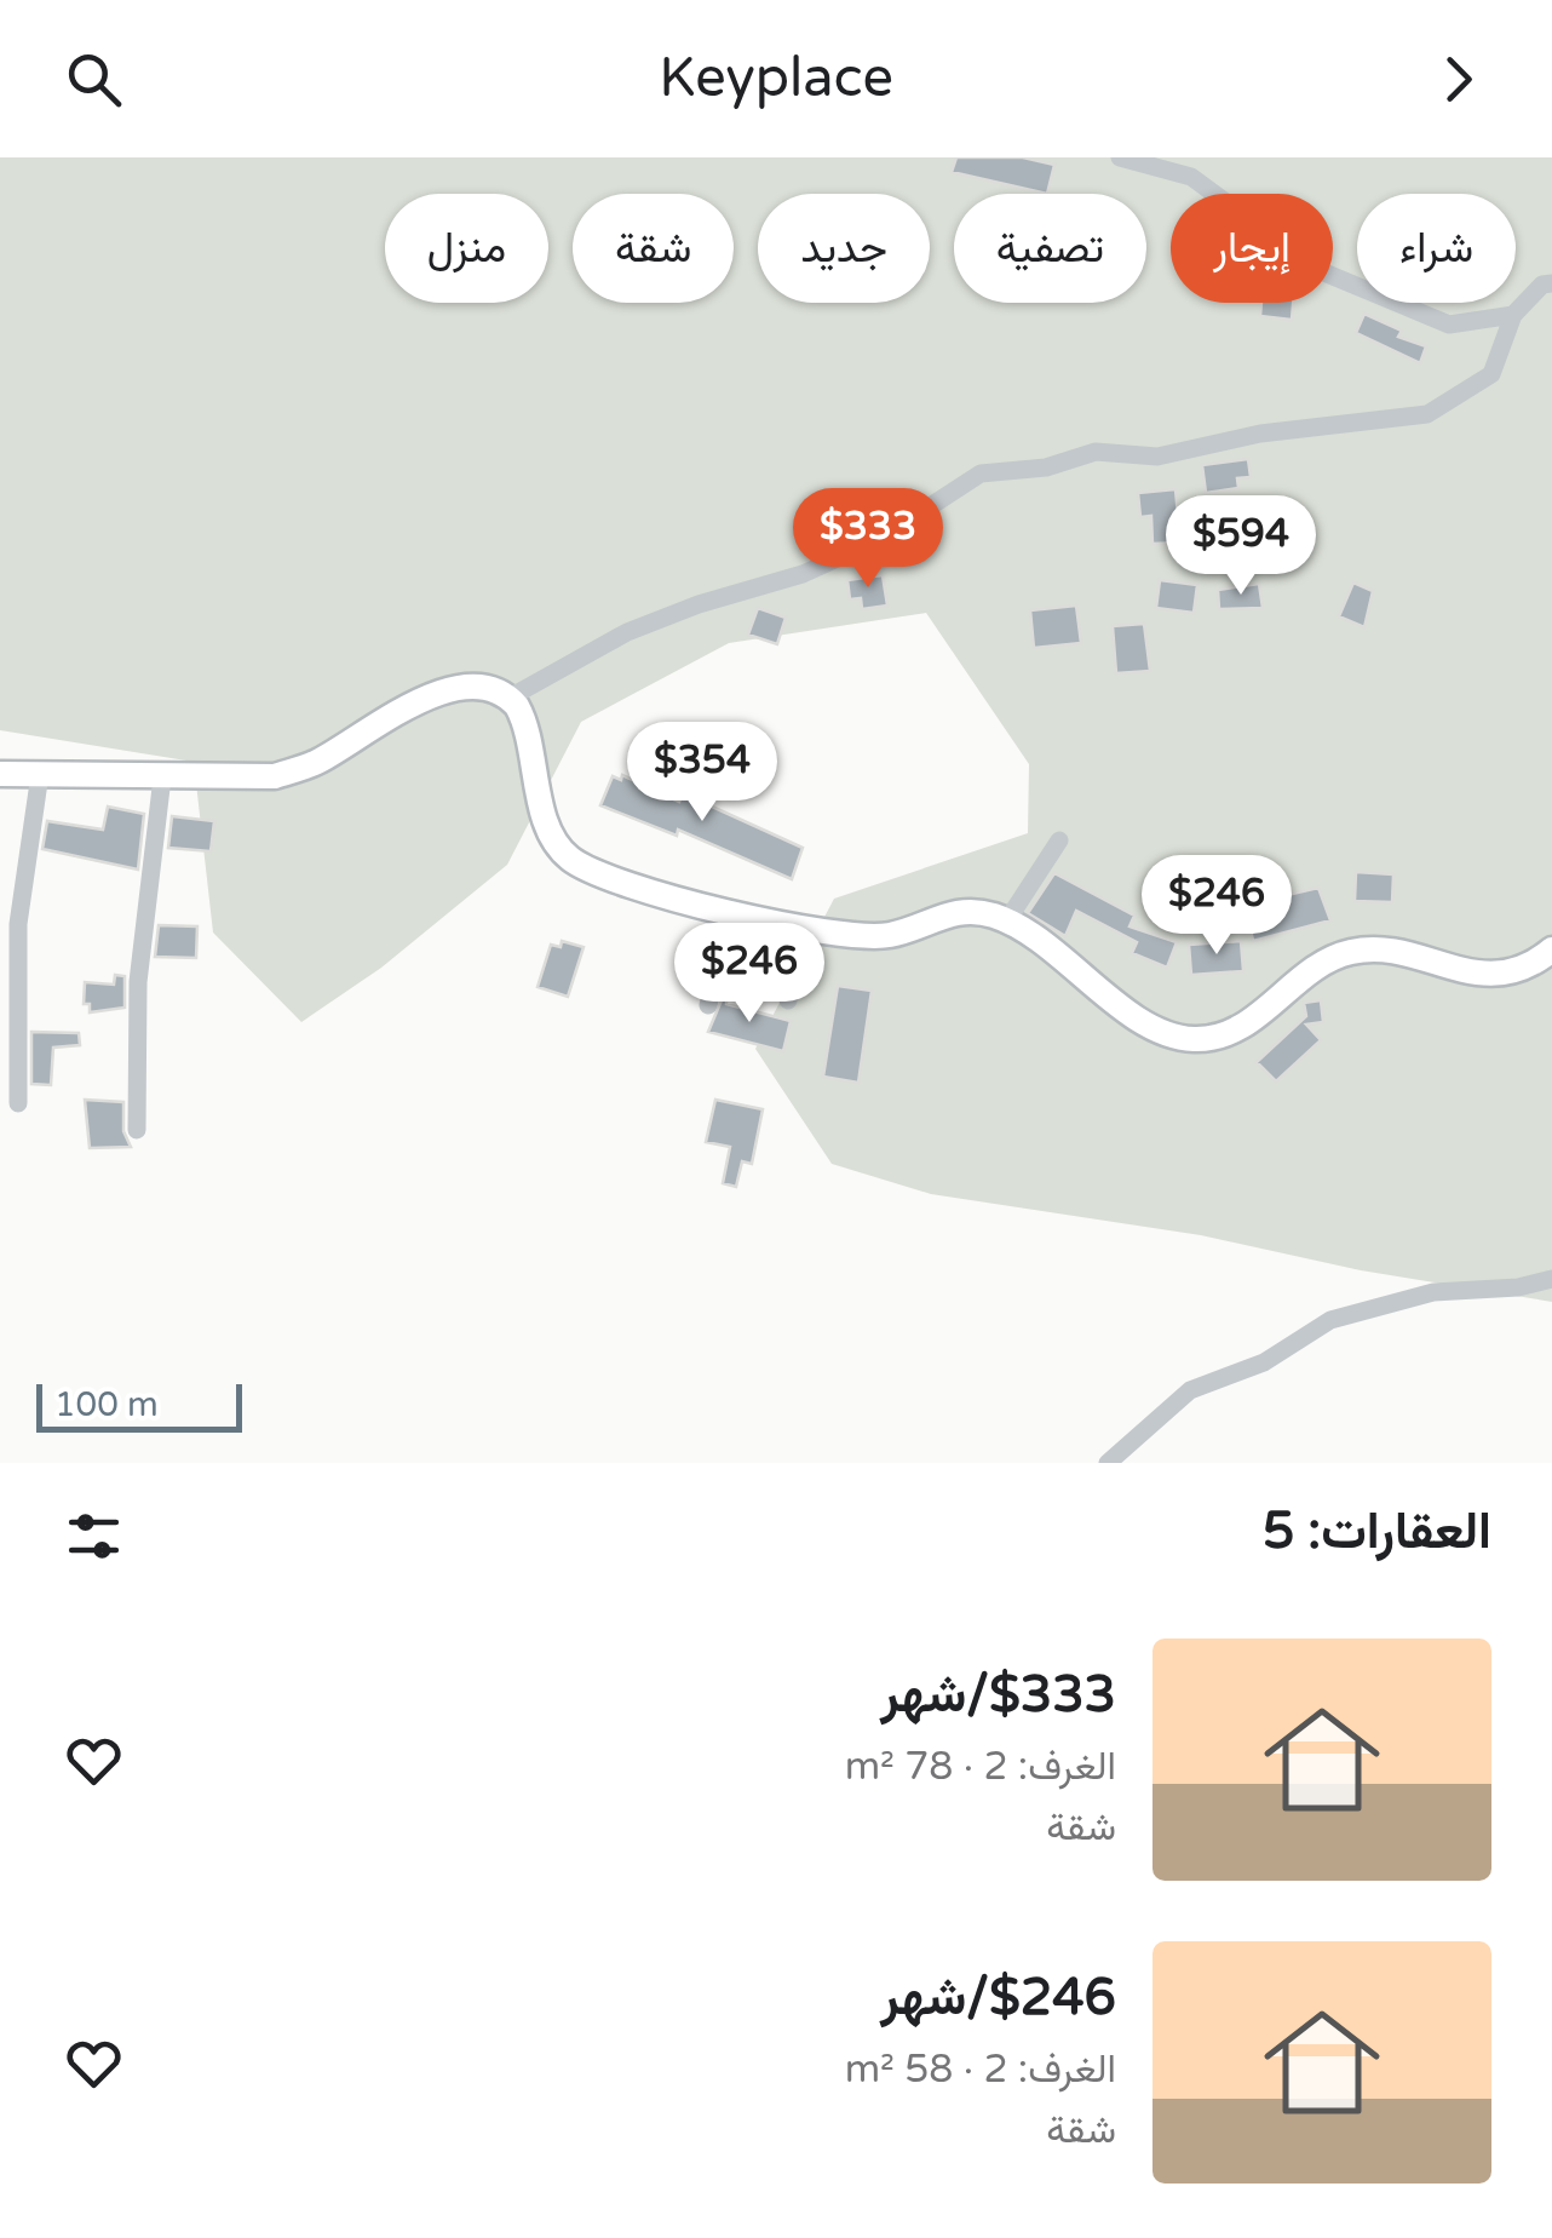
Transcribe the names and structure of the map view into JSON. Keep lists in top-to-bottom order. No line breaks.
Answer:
{"scale_bar":"100 m","page":{"header":"Keyplace","chip":["شراء","إيجار","تصفية","جديد","شقة","منزل"],"price":["$333","$594","$354","$246","$246"],"scale":"100 m","heading":"العقارات: 5","list":[{"name":"$333/شهر","note":"الغرف: 2 · 78 m² · شقة"},{"name":"$246/شهر","note":"الغرف: 2 · 58 m² · شقة"}]}}
